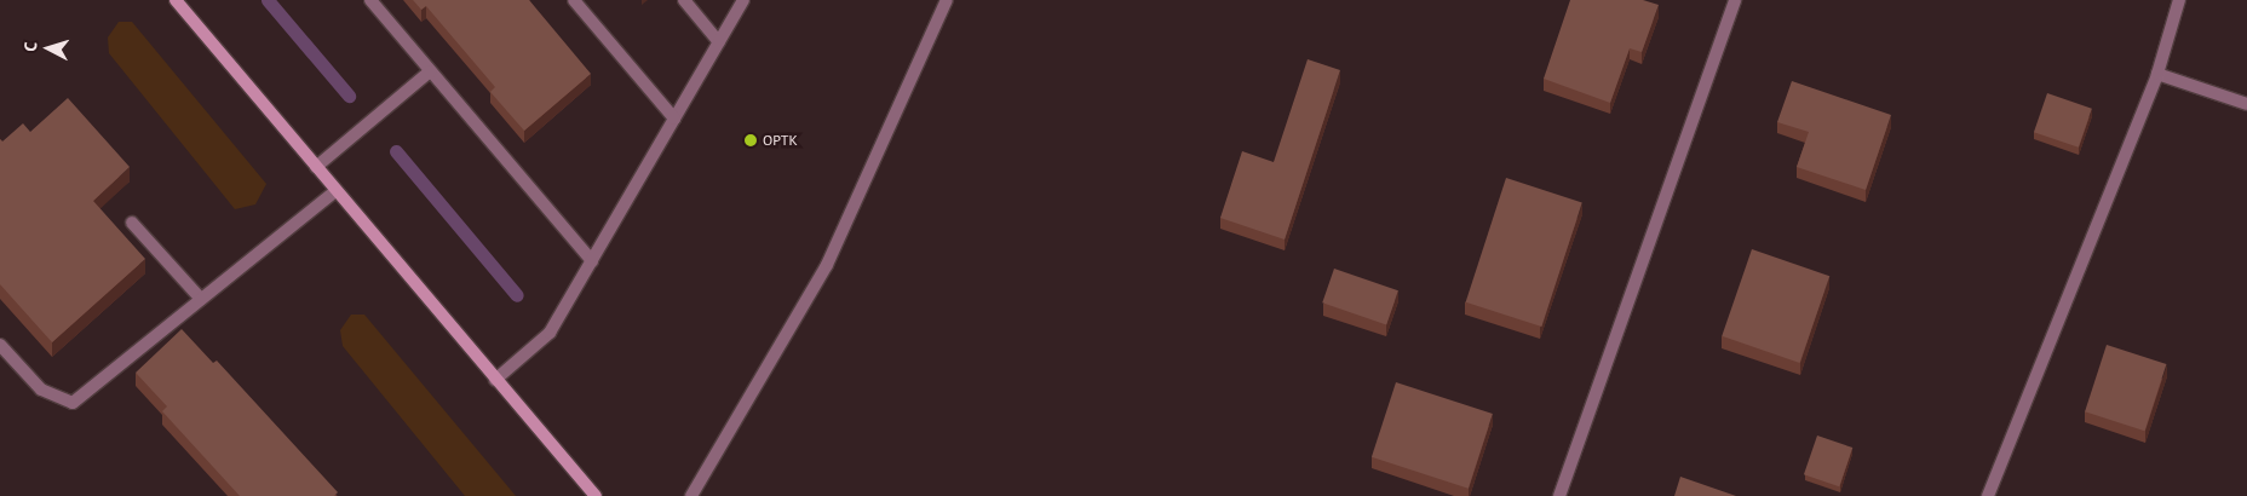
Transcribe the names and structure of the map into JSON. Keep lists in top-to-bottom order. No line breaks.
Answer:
{"places":["ОРТК"],"north":"left"}
